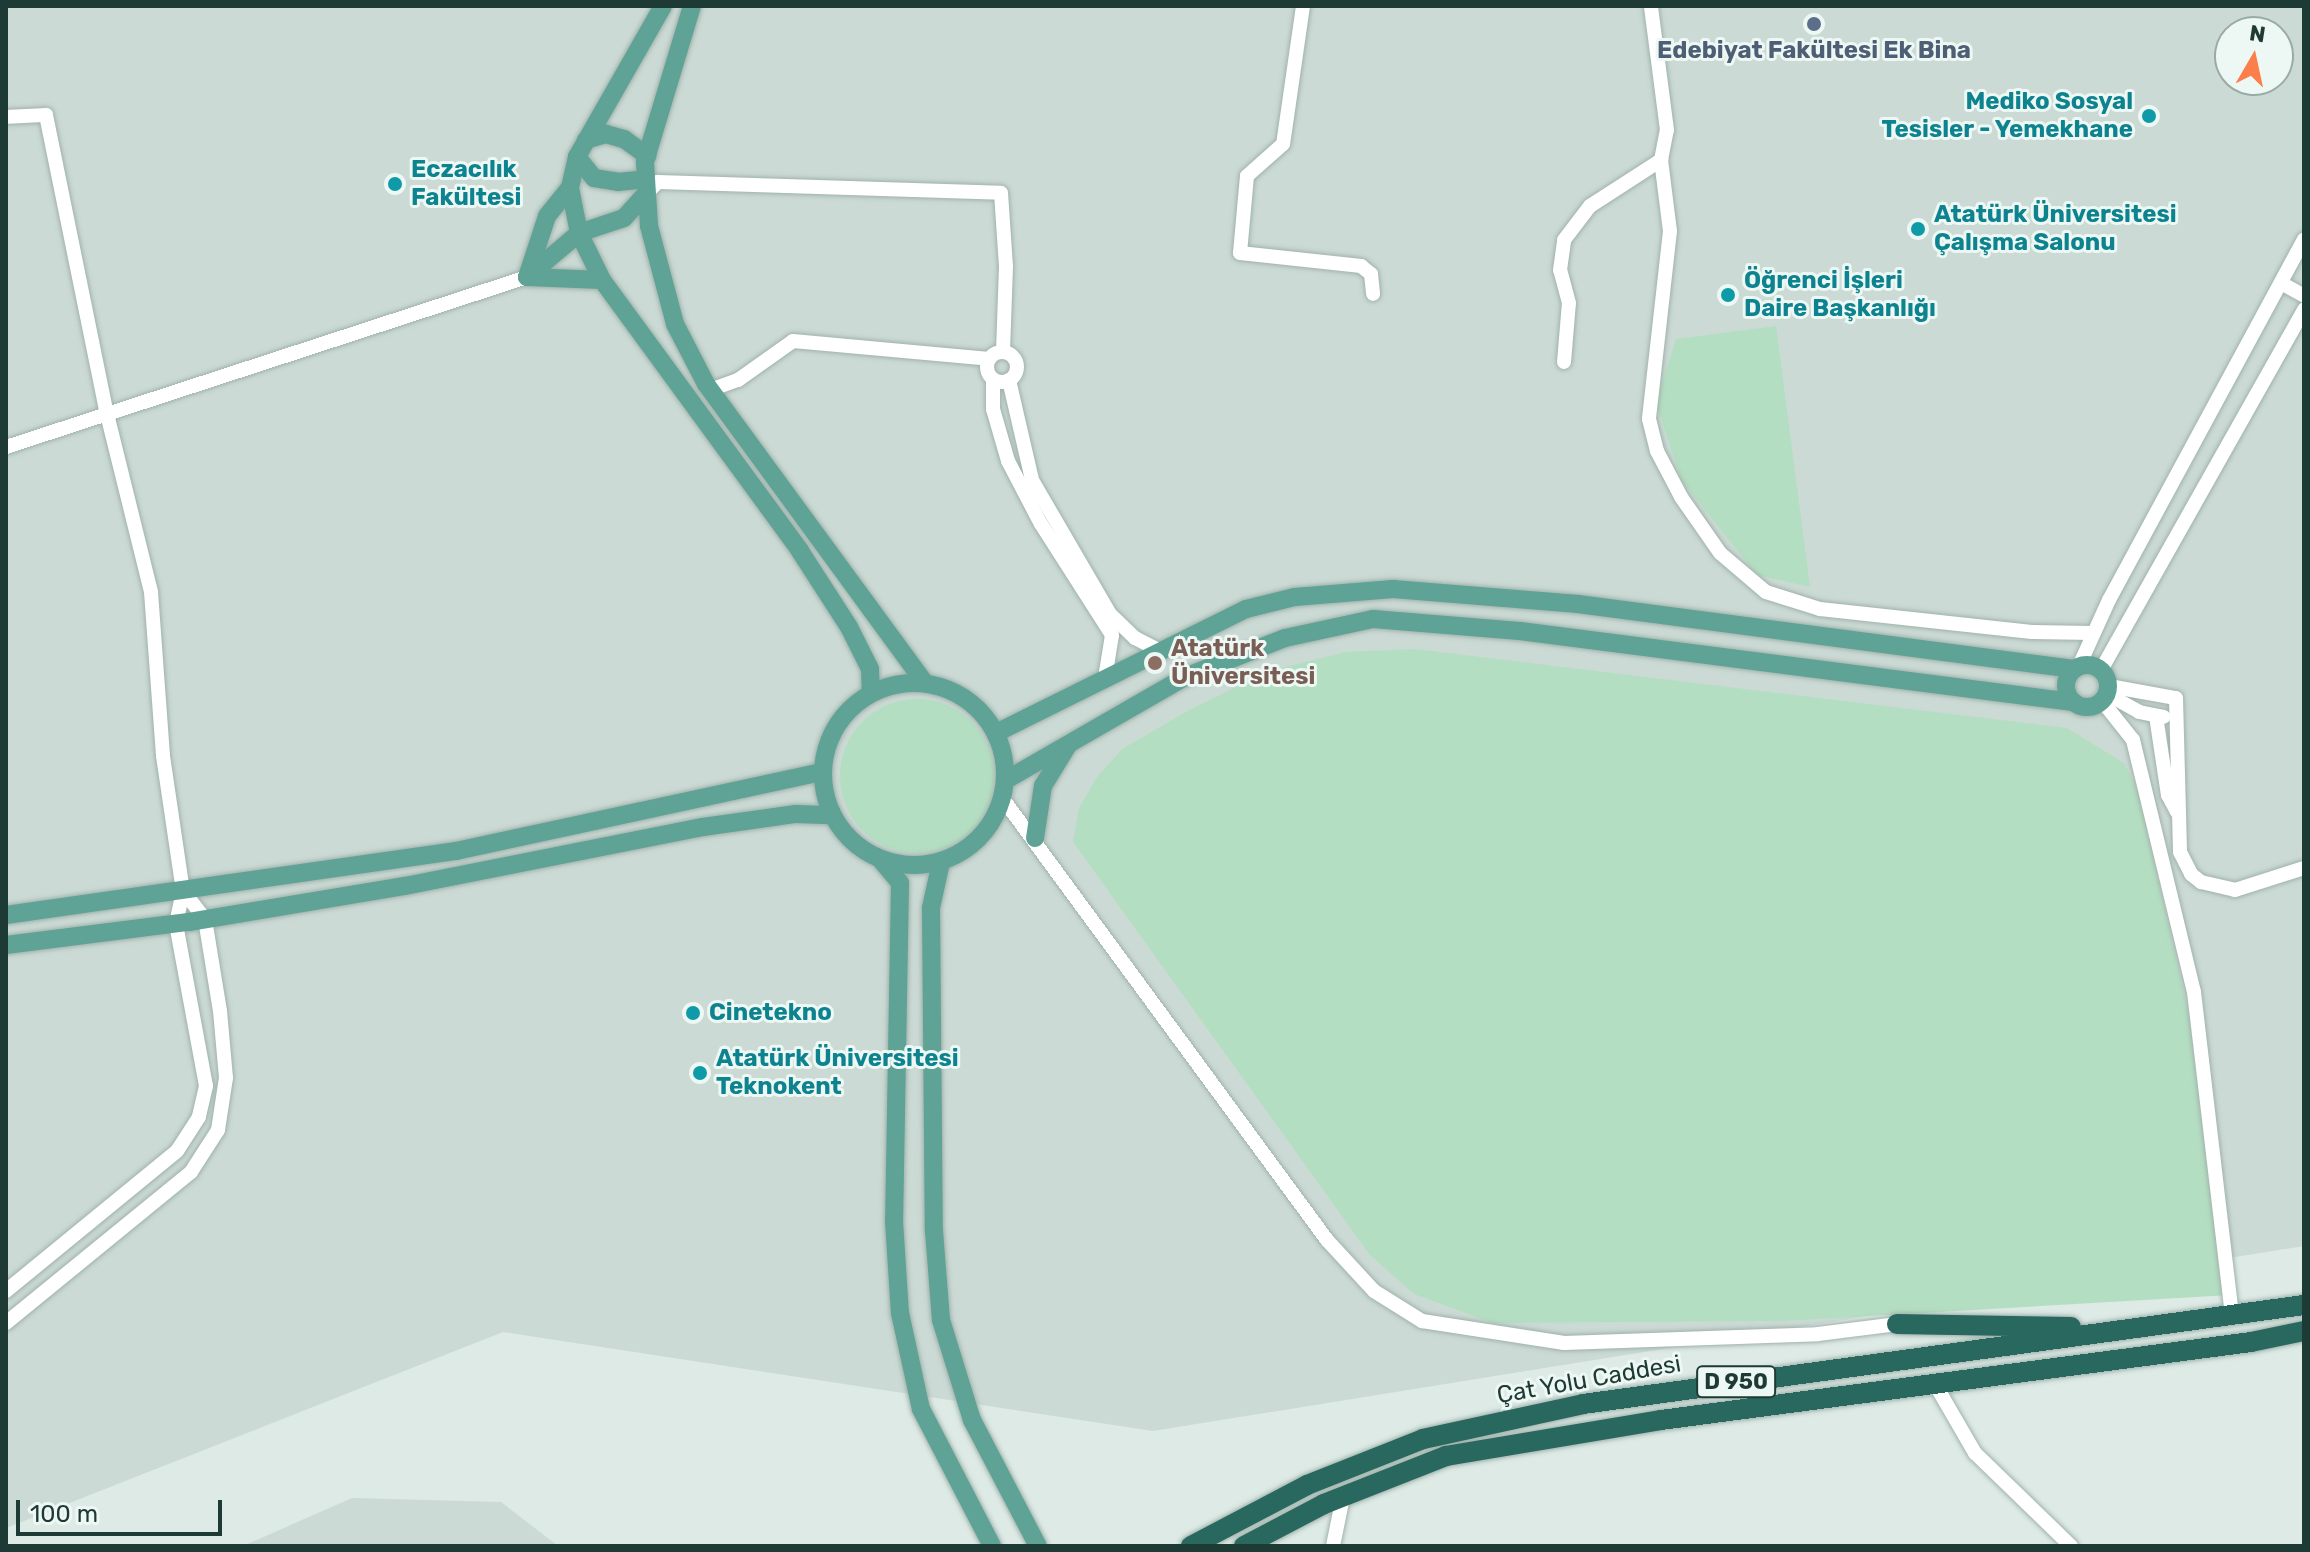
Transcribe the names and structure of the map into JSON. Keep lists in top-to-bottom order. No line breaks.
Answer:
{"streets":{"highway":["Çat Yolu Caddesi","D 950"]},"places":["Edebiyat Fakültesi Ek Bina","Mediko Sosyal Tesisler - Yemekhane","Eczacılık Fakültesi","Atatürk Üniversitesi Çalışma Salonu","Öğrenci İşleri Daire Başkanlığı","Atatürk Üniversitesi","Cinetekno","Atatürk Üniversitesi Teknokent"],"scale_bar":"100 m","north":"top"}
